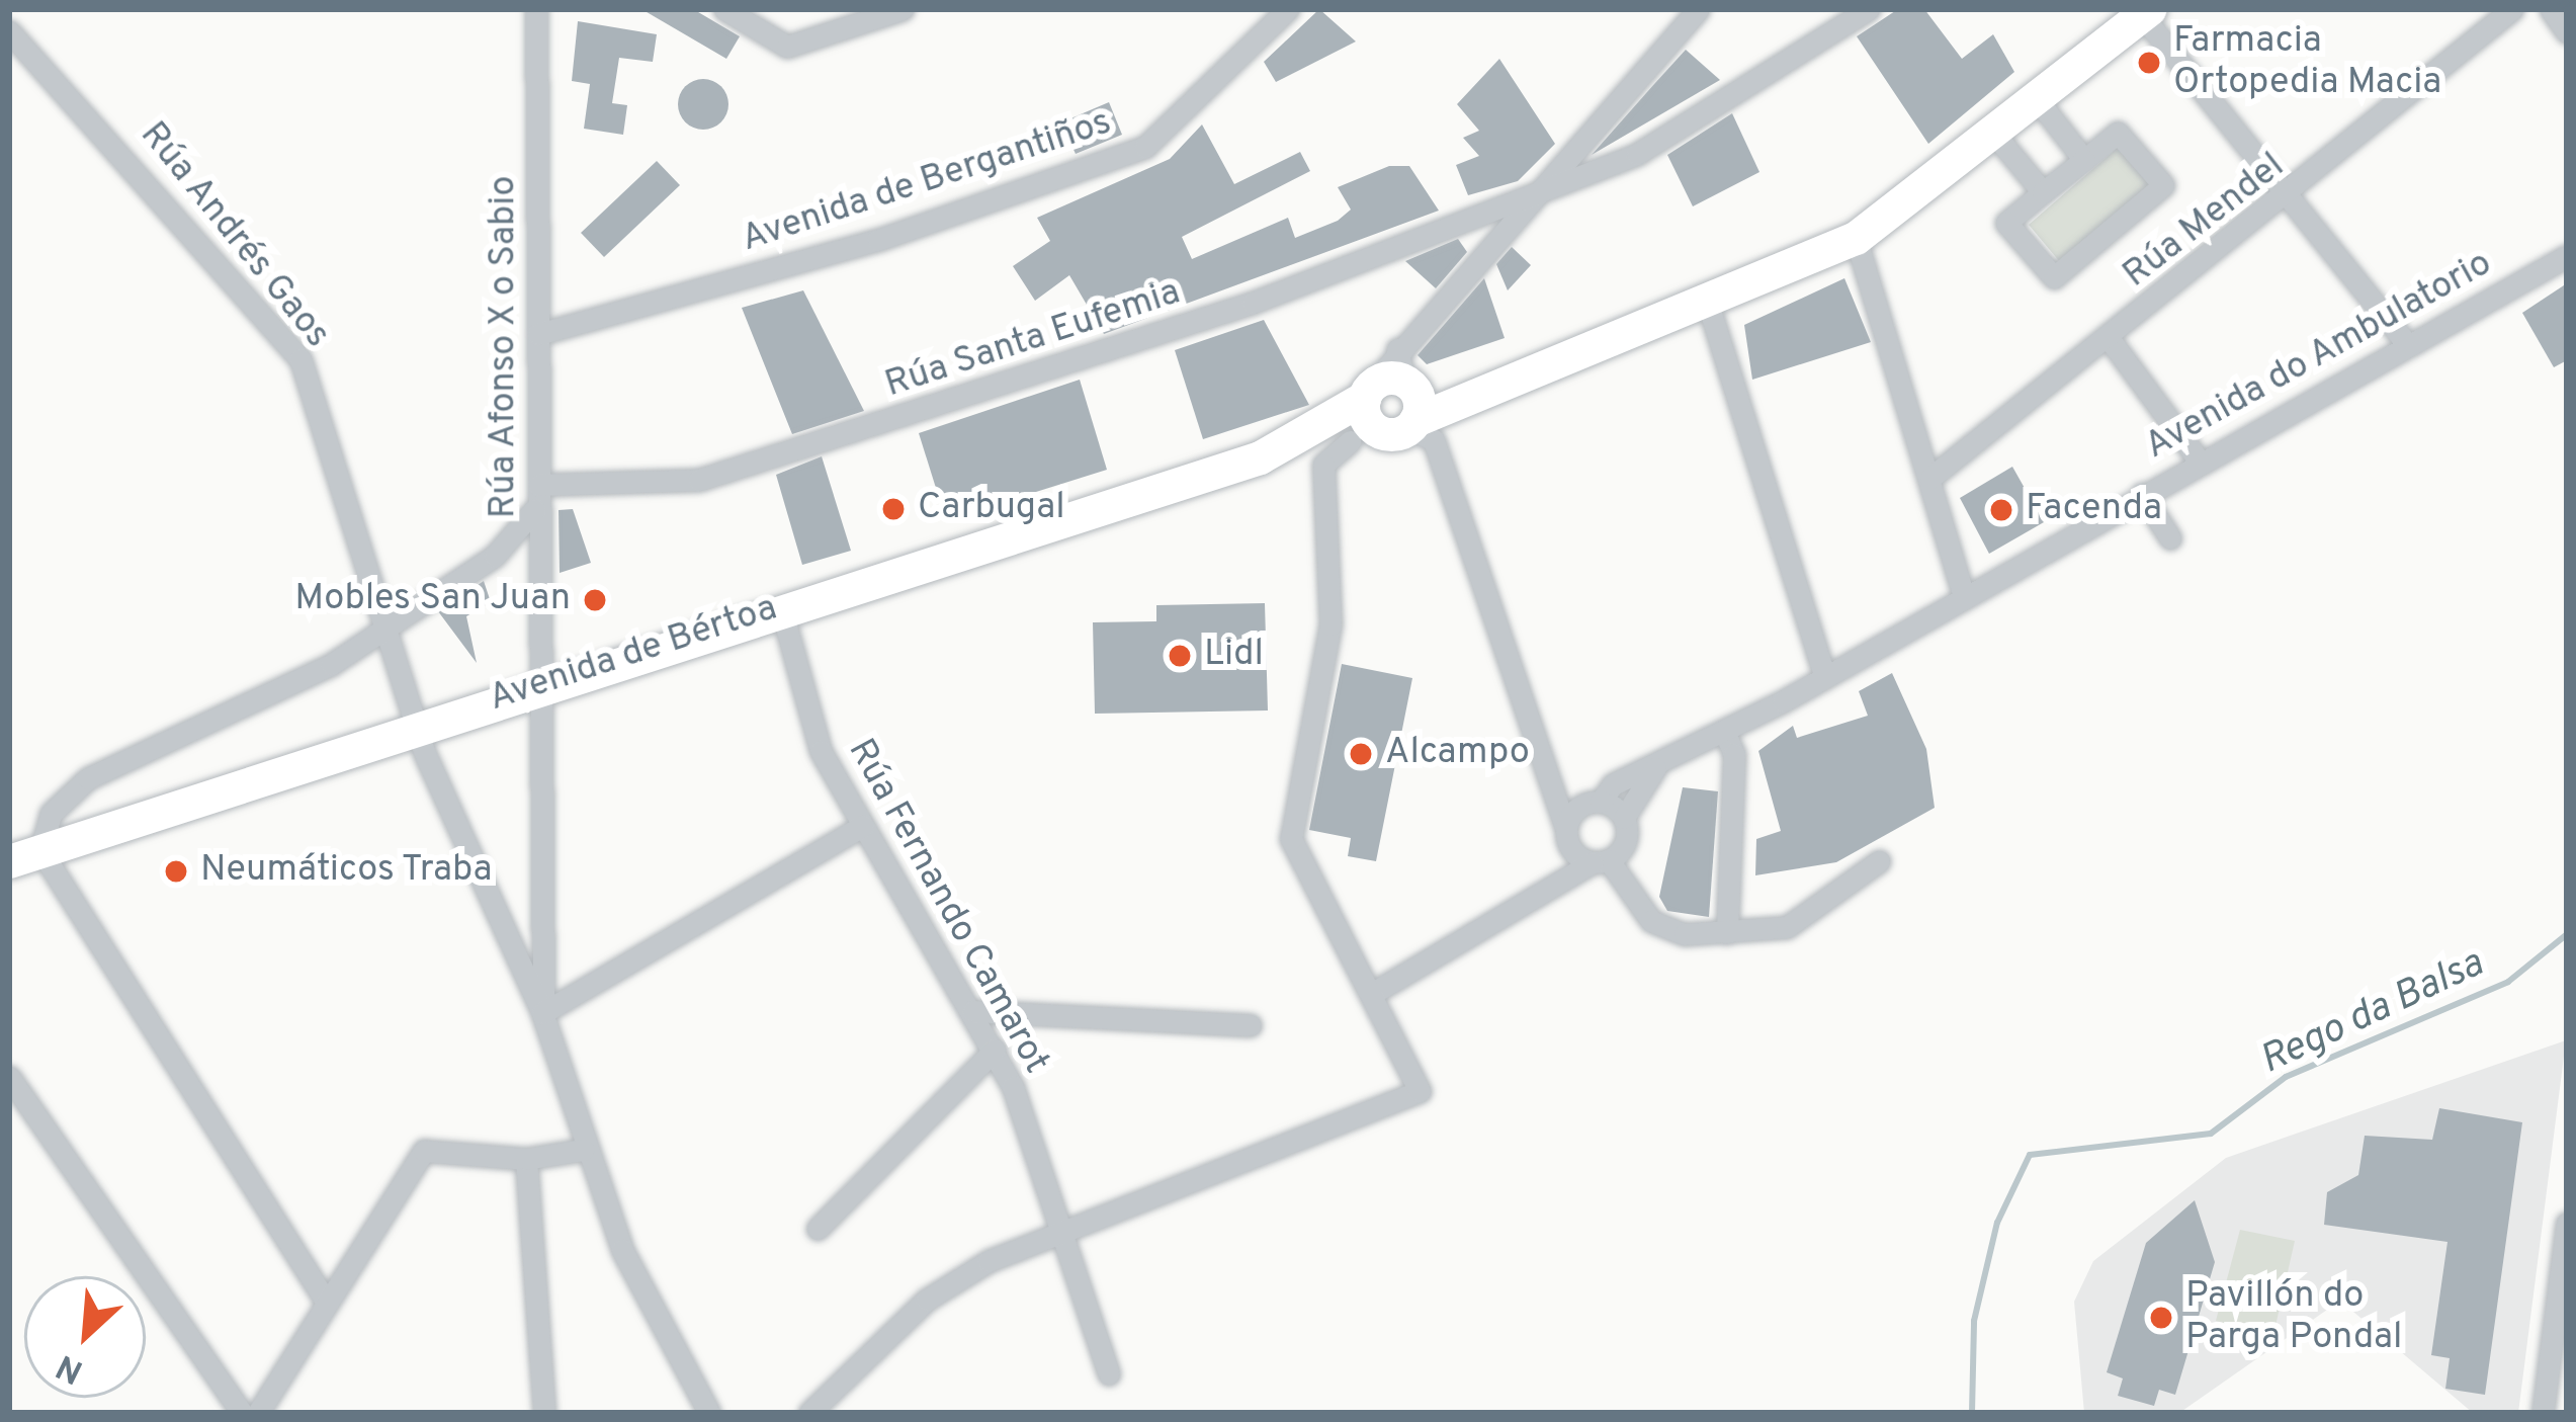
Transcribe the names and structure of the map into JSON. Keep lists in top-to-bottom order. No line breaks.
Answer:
{"streets":{"main road":["Avenida de Bértoa"],"street":["Avenida de Bergantiños","Rúa Mendel","Rúa Andrés Gaos","Rúa Santa Eufemia","Rúa Afonso X o Sabio","Avenida do Ambulatorio","Rúa Fernando Camarot"]},"crossings":[["Avenida de Bergantiños","Rúa Afonso X o Sabio"],["Rúa Andrés Gaos","Rúa Afonso X o Sabio"],["Rúa Andrés Gaos","Avenida de Bértoa"],["Rúa Santa Eufemia","Rúa Afonso X o Sabio"],["Rúa Afonso X o Sabio","Avenida de Bértoa"],["Avenida de Bértoa","Rúa Fernando Camarot"]],"water":["Rego da Balsa"],"places":["Farmacia Ortopedia Macia","Carbugal","Facenda","Mobles San Juan","Lidl","Alcampo","Neumáticos Traba","Pavillón do Parga Pondal"],"north":"bottom left"}
